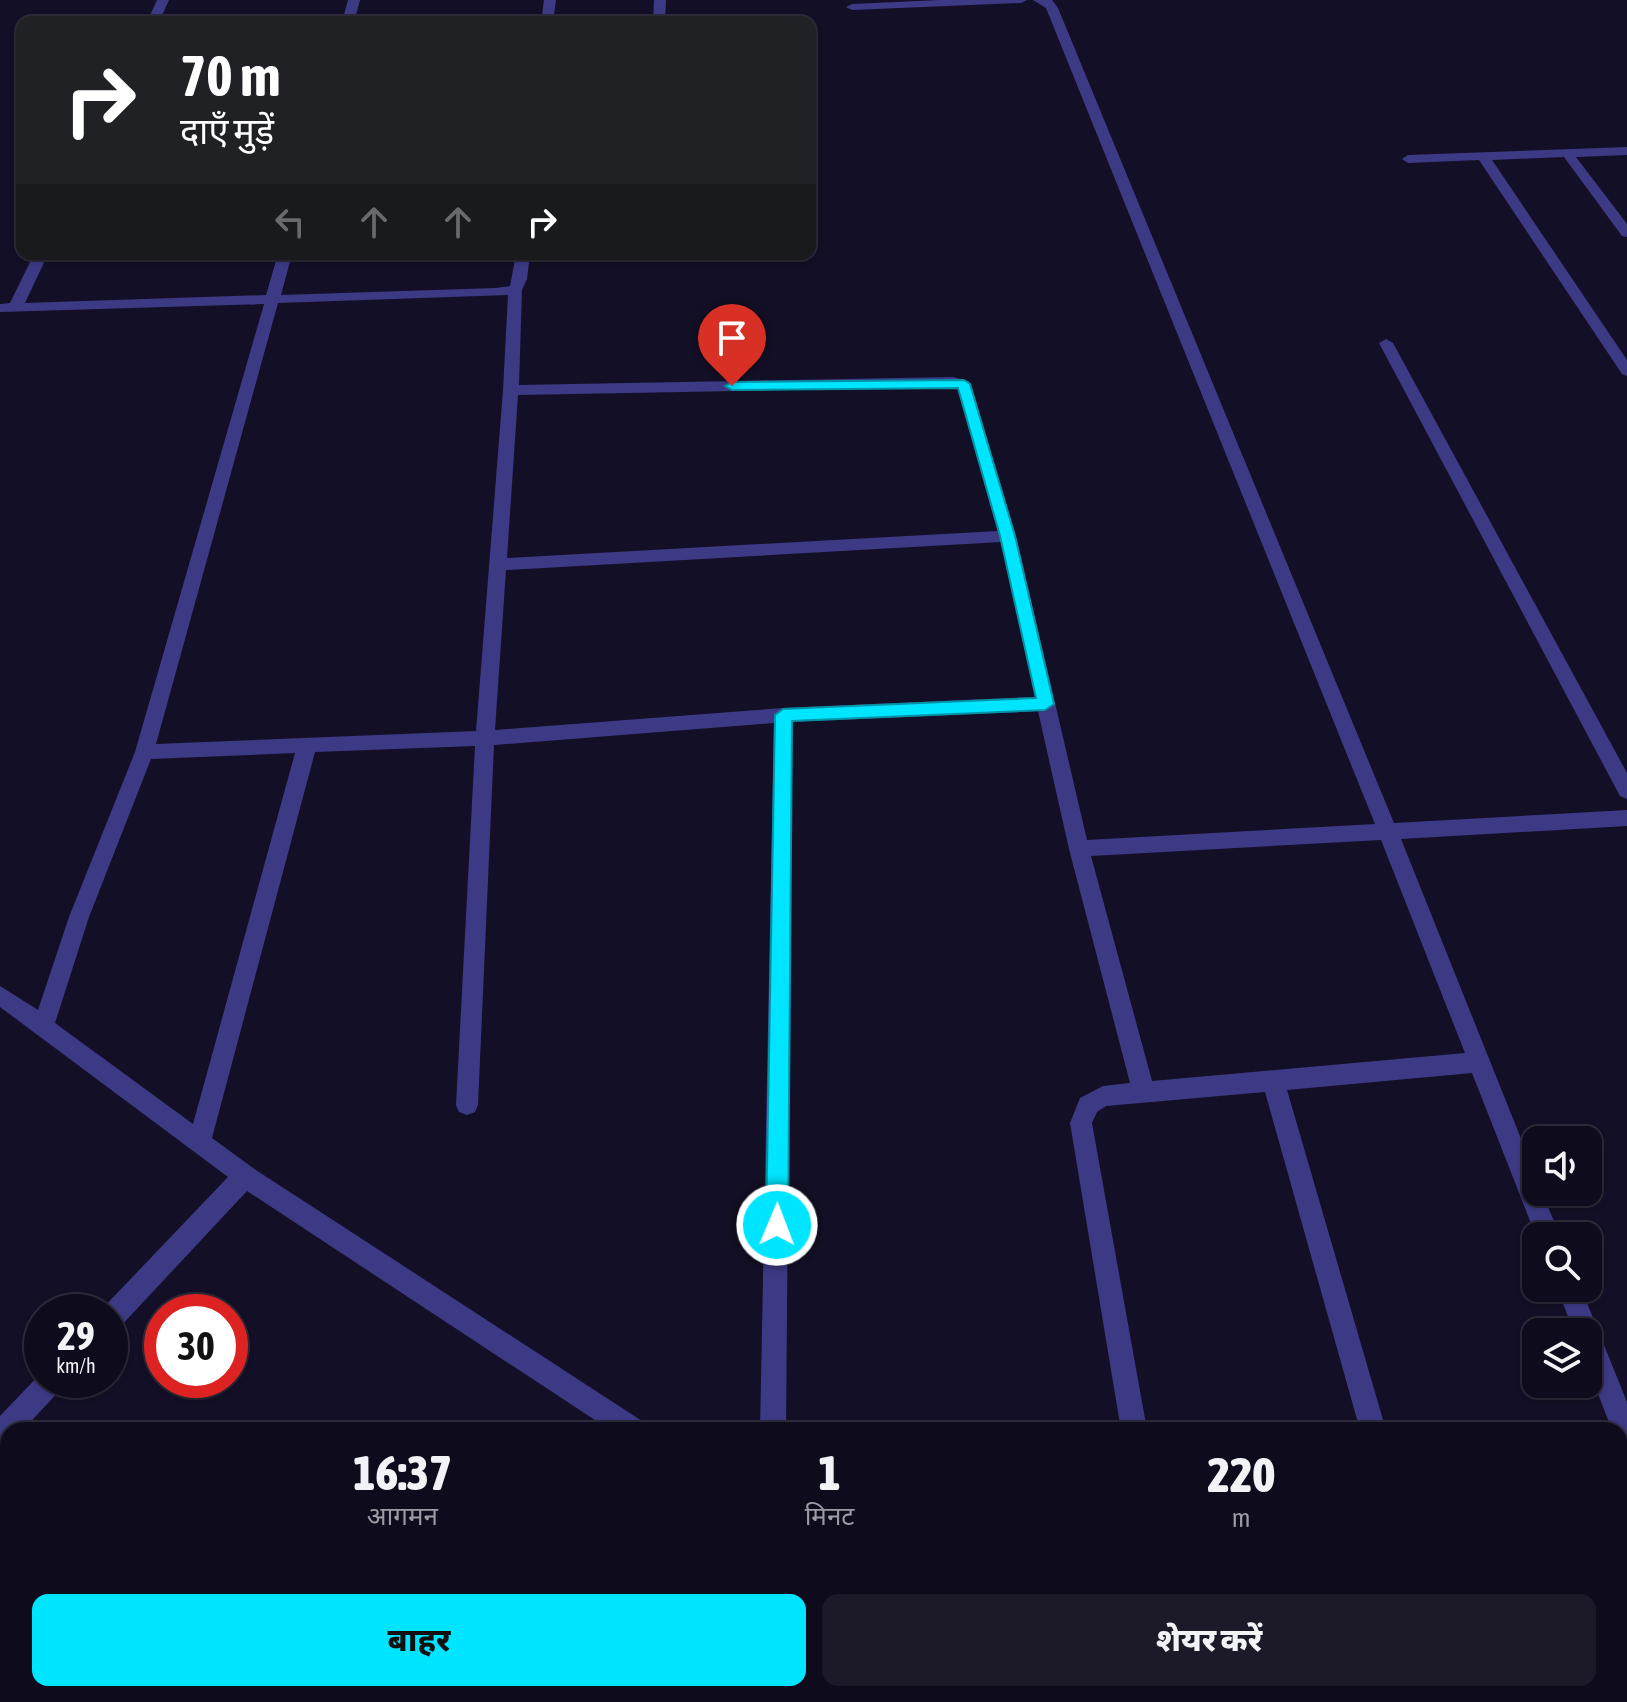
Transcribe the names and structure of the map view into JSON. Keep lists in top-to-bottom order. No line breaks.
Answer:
{"page":{"turn":["70 m","दाएँ मुड़ें"],"speed":"29 km/h","limit":"30","eta":["16:37","आगमन","1","मिनट","220","m"],"buttons":["बाहर","शेयर करें"]}}
